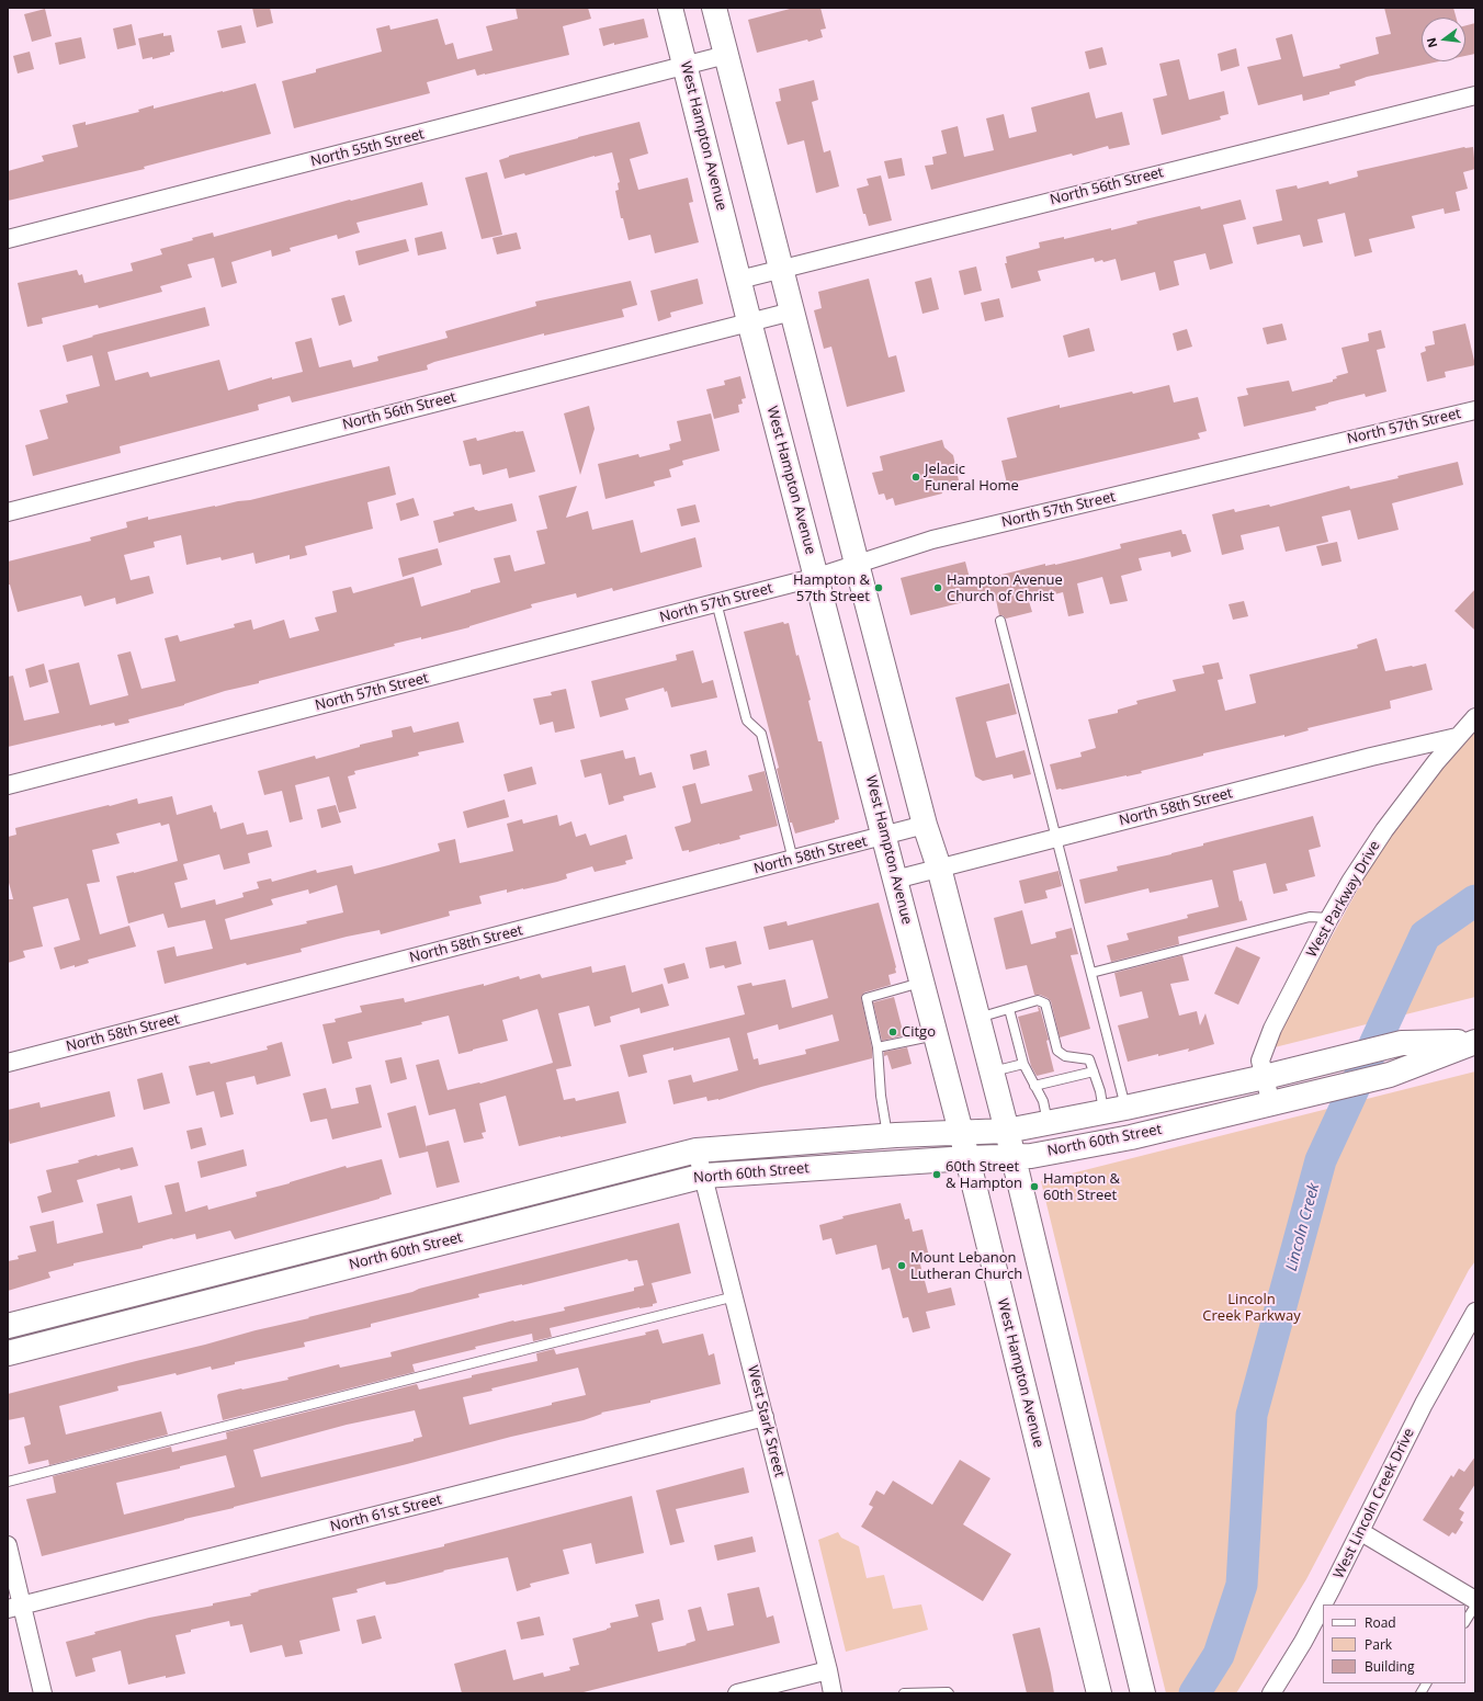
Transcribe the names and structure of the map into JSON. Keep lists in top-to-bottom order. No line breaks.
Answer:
{"streets":{"main road":["West Hampton Avenue","North 60th Street"],"street":["North 55th Street","North 56th Street","North 57th Street","North 58th Street","West Parkway Drive","West Stark Street","West Lincoln Creek Drive","North 61st Street"]},"crossings":[["West Hampton Avenue","North 55th Street"],["West Hampton Avenue","North 56th Street"],["West Hampton Avenue","North 57th Street"],["West Hampton Avenue","North 58th Street"],["West Hampton Avenue","North 60th Street"],["North 58th Street","West Parkway Drive"],["West Parkway Drive","North 60th Street"],["North 60th Street","West Stark Street"],["West Stark Street","North 61st Street"]],"water":["Lincoln Creek"],"parks":["Lincoln Creek Parkway"],"places":["Jelacic Funeral Home","Hampton & 57th Street","Hampton Avenue Church of Christ","Citgo","60th Street & Hampton","Hampton & 60th Street","Mount Lebanon Lutheran Church"],"legend":["Road","Park","Building"],"north":"left"}
